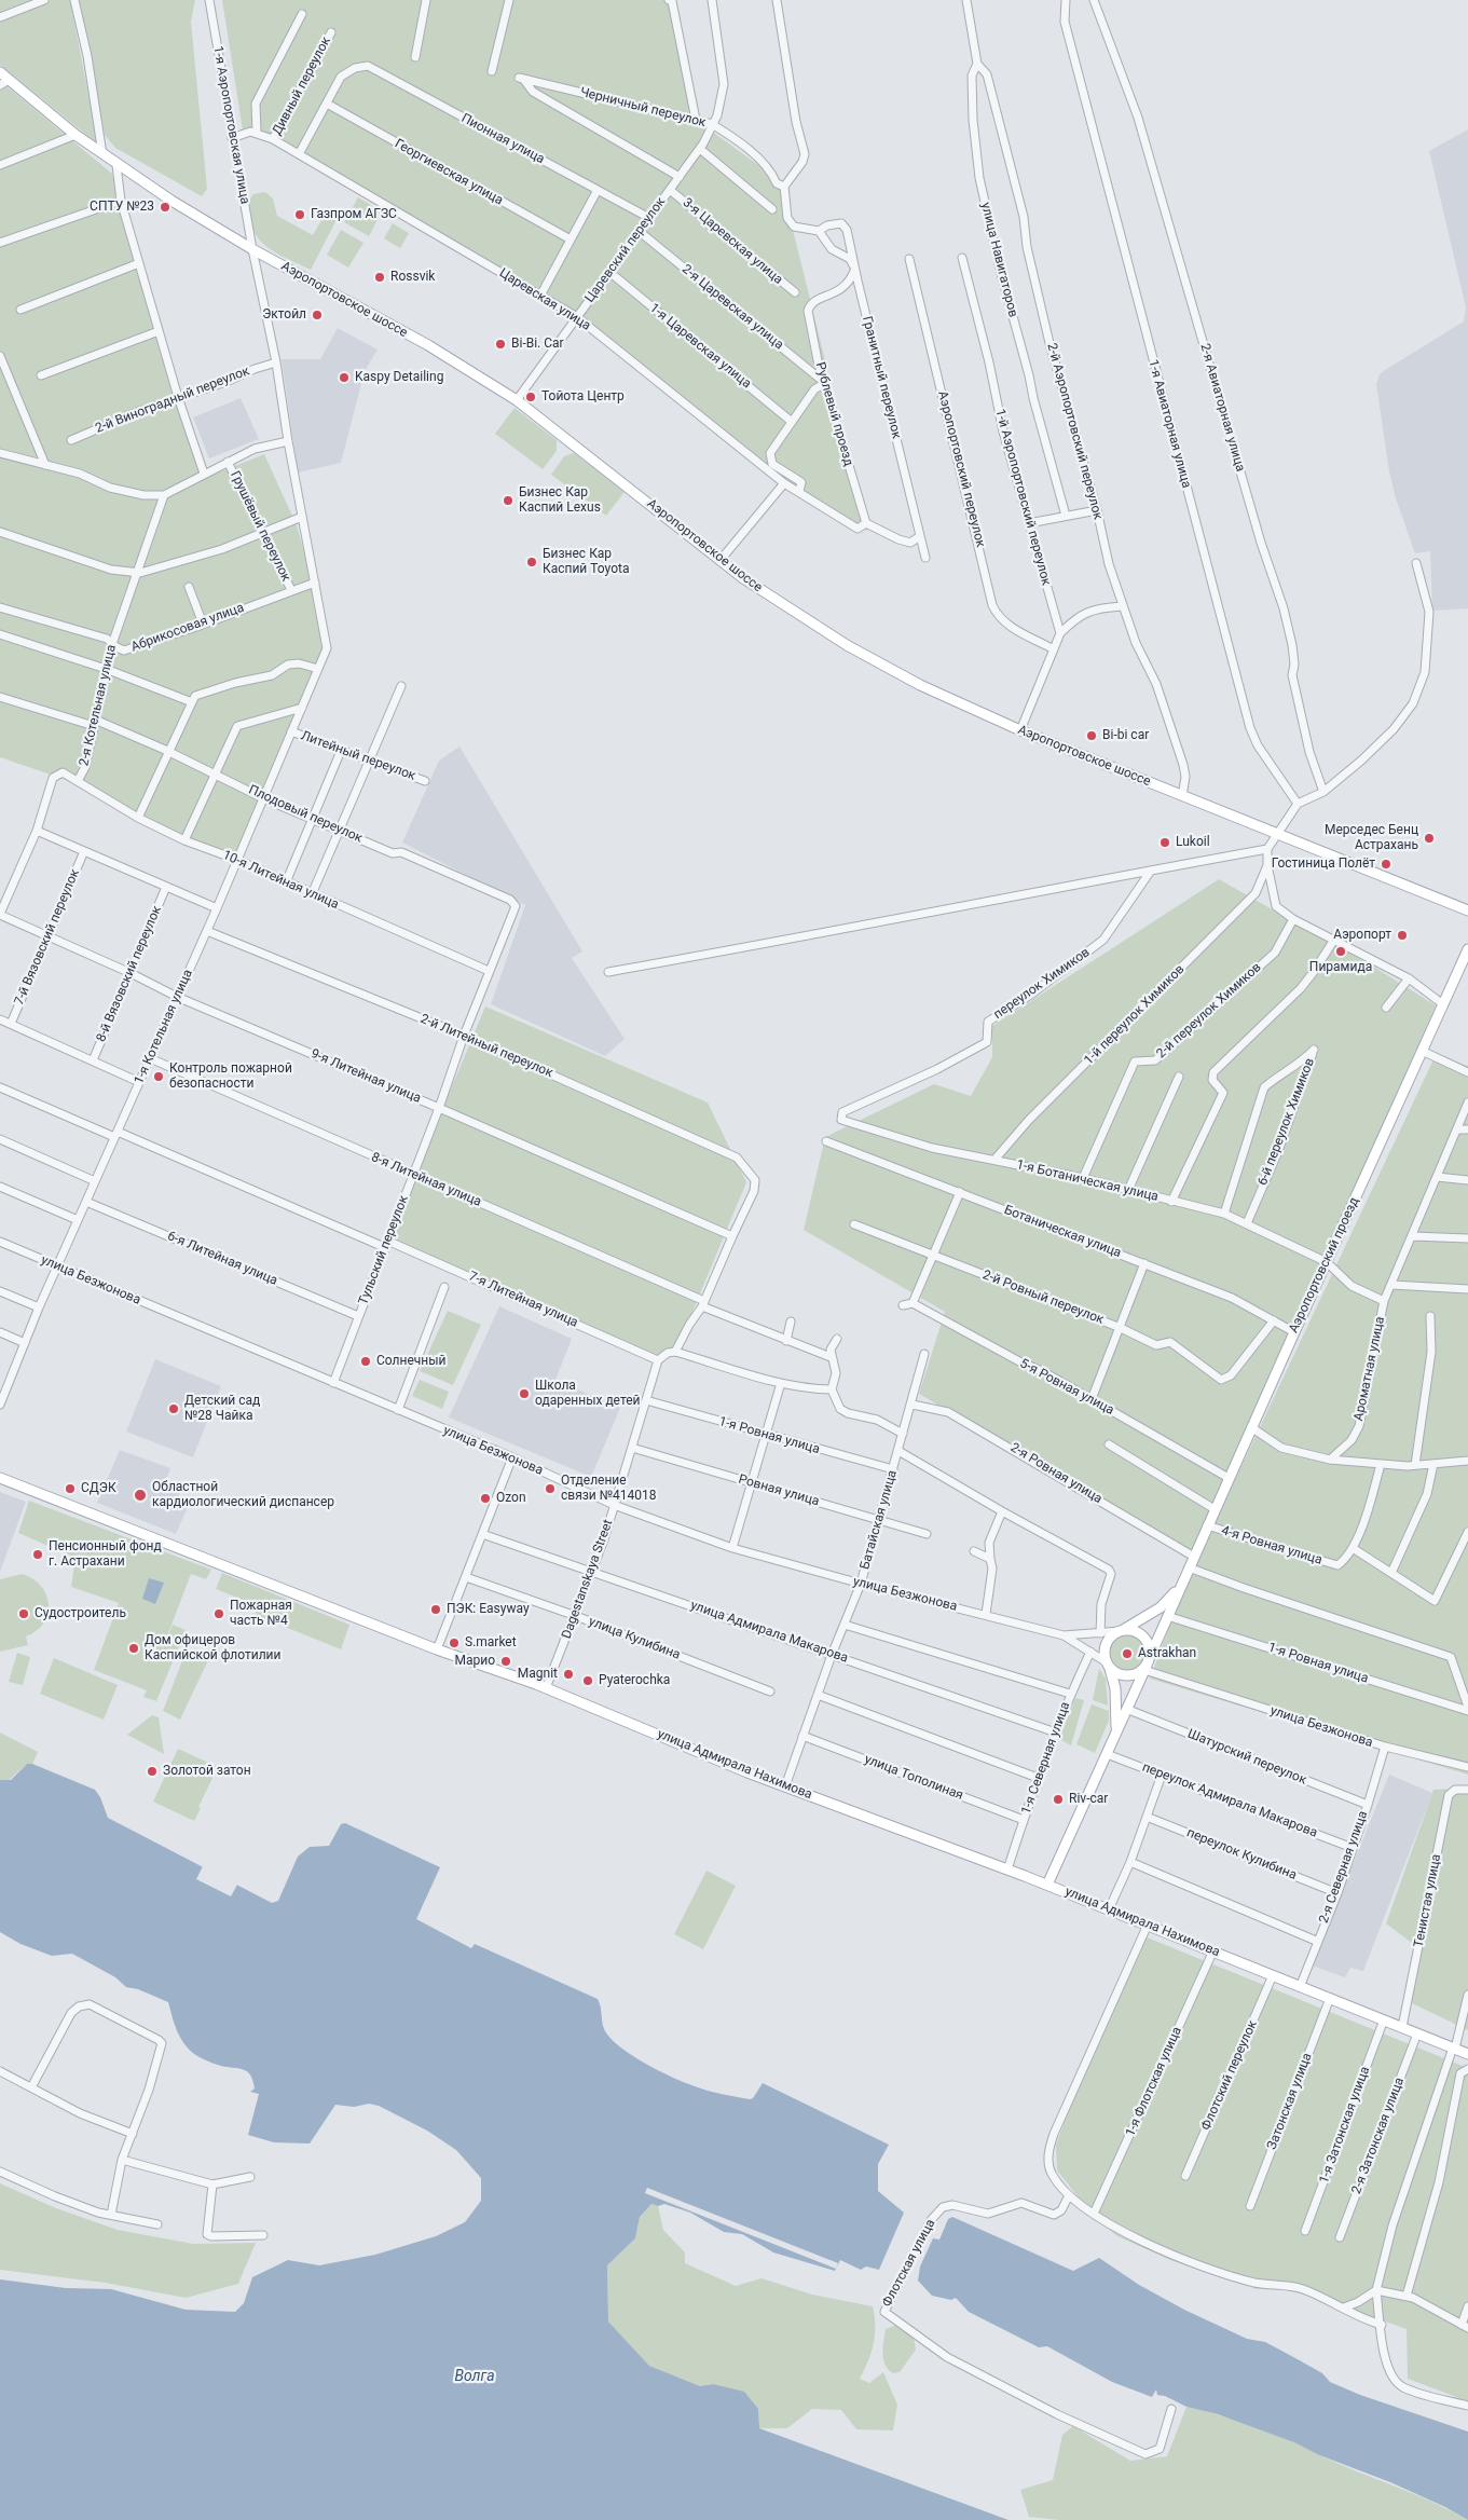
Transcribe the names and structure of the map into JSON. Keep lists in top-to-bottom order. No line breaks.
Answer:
{"streets":{"main road":["Аэропортовское шоссе","Аэропортовский проезд","улица Адмирала Нахимова"],"street":["Дивный переулок","Черничный переулок","1-я Аэропортовская улица","Пионная улица","Георгиевская улица","3-я Царевская улица","Царевский переулок","улица Навигаторов","Царевская улица","2-я Царевская улица","1-я Царевская улица","Гранитный переулок","2-й Виноградный переулок","2-я Авиаторная улица","Рублевый проезд","1-я Авиаторная улица","2-й Аэропортовский переулок","Аэропортовский переулок","1-й Аэропортовский переулок","Грушёвый переулок","Абрикосовая улица","2-я Котельная улица","Литейный переулок","Плодовый переулок","10-я Литейная улица","7-й Вязовский переулок","8-й Вязовский переулок","переулок Химиков","2-й переулок Химиков","1-й переулок Химиков","1-я Котельная улица","2-й Литейный переулок","9-я Литейная улица","6-й переулок Химиков","8-я Литейная улица","1-я Ботаническая улица","Ботаническая улица","Тульский переулок","6-я Литейная улица","улица Безжонова","2-й Ровный переулок","7-я Литейная улица","Ароматная улица","5-я Ровная улица","1-я Ровная улица","2-я Ровная улица","Ровная улица","Батайская улица","4-я Ровная улица","Dagestanskaya Street","улица Адмирала Макарова","улица Кулибина","Шатурский переулок","1-я Северная улица","улица Тополиная","переулок Адмирала Макарова","переулок Кулибина","2-я Северная улица","Тенистая улица","Флотский переулок","1-я Флотская улица","Затонская улица","1-я Затонская улица","2-я Затонская улица","Флотская улица"]},"crossings":[["Дивный переулок","Царевская улица"],["Черничный переулок","Царевский переулок"],["1-я Аэропортовская улица","Аэропортовское шоссе"],["1-я Аэропортовская улица","2-й Виноградный переулок"],["1-я Аэропортовская улица","Абрикосовая улица"],["1-я Аэропортовская улица","1-я Котельная улица"],["Пионная улица","Георгиевская улица"],["Пионная улица","Царевский переулок"],["3-я Царевская улица","Царевский переулок"],["Царевский переулок","Аэропортовское шоссе"],["Царевский переулок","Царевская улица"],["Царевский переулок","2-я Царевская улица"],["Царевский переулок","1-я Царевская улица"],["улица Навигаторов","2-й Аэропортовский переулок"],["Аэропортовское шоссе","2-й Аэропортовский переулок"],["Царевская улица","Рублевый проезд"],["2-я Царевская улица","Рублевый проезд"],["Гранитный переулок","Рублевый проезд"],["Грушёвый переулок","Абрикосовая улица"],["Абрикосовая улица","2-я Котельная улица"],["2-я Котельная улица","Плодовый переулок"],["2-я Котельная улица","10-я Литейная улица"],["2-я Котельная улица","9-я Литейная улица"],["Литейный переулок","1-я Котельная улица"],["Плодовый переулок","1-я Котельная улица"],["Плодовый переулок","Тульский переулок"],["10-я Литейная улица","1-я Котельная улица"],["10-я Литейная улица","Тульский переулок"],["7-й Вязовский переулок","9-я Литейная улица"],["8-й Вязовский переулок","9-я Литейная улица"],["переулок Химиков","1-я Ботаническая улица"],["2-й переулок Химиков","1-я Ботаническая улица"],["1-й переулок Химиков","1-я Ботаническая улица"],["1-я Котельная улица","2-й Литейный переулок"],["1-я Котельная улица","9-я Литейная улица"],["1-я Котельная улица","8-я Литейная улица"],["1-я Котельная улица","6-я Литейная улица"],["1-я Котельная улица","улица Безжонова"],["1-я Котельная улица","7-я Литейная улица"],["2-й Литейный переулок","9-я Литейная улица"],["2-й Литейный переулок","Тульский переулок"],["9-я Литейная улица","Тульский переулок"],["6-й переулок Химиков","1-я Ботаническая улица"],["8-я Литейная улица","Тульский переулок"],["1-я Ботаническая улица","Аэропортовский проезд"],["1-я Ботаническая улица","Ароматная улица"],["Ботаническая улица","Аэропортовский проезд"],["Ботаническая улица","2-й Ровный переулок"],["Тульский переулок","6-я Литейная улица"],["Тульский переулок","улица Безжонова"],["Тульский переулок","7-я Литейная улица"],["Аэропортовский проезд","5-я Ровная улица"],["Аэропортовский проезд","2-я Ровная улица"],["Аэропортовский проезд","4-я Ровная улица"],["улица Безжонова","Батайская улица"],["улица Безжонова","Dagestanskaya Street"],["улица Безжонова","2-я Северная улица"],["7-я Литейная улица","Dagestanskaya Street"],["1-я Ровная улица","Батайская улица"],["1-я Ровная улица","Dagestanskaya Street"],["2-я Ровная улица","Батайская улица"],["Ровная улица","Батайская улица"],["Ровная улица","Dagestanskaya Street"],["Батайская улица","улица Адмирала Макарова"],["Батайская улица","улица Адмирала Нахимова"],["Батайская улица","улица Тополиная"],["Dagestanskaya Street","улица Адмирала Макарова"],["Dagestanskaya Street","улица Кулибина"],["Dagestanskaya Street","улица Адмирала Нахимова"],["улица Адмирала Макарова","1-я Северная улица"],["Шатурский переулок","2-я Северная улица"],["1-я Северная улица","улица Адмирала Нахимова"],["1-я Северная улица","улица Тополиная"],["улица Адмирала Нахимова","2-я Северная улица"],["улица Адмирала Нахимова","Тенистая улица"],["улица Адмирала Нахимова","Флотский переулок"],["улица Адмирала Нахимова","1-я Флотская улица"],["улица Адмирала Нахимова","Затонская улица"],["улица Адмирала Нахимова","1-я Затонская улица"],["улица Адмирала Нахимова","2-я Затонская улица"],["переулок Адмирала Макарова","2-я Северная улица"],["переулок Кулибина","2-я Северная улица"]],"water":["Волга"],"places":["СПТУ №23","Газпром АГЗС","Rossvik","Эктойл","Bi-Bi. Car","Kaspy Detailing","Тойота Центр","Бизнес Кар Каспий Lexus","Бизнес Кар Каспий Toyota","Bi-bi car","Мерседес Бенц Астрахань","Lukoil","Гостиница Полёт","Аэропорт","Пирамида","Контроль пожарной безопасности","Солнечный","Школа одаренных детей","Детский сад №28 Чайка","СДЭК","Отделение связи №414018","Областной кардиологический диспансер","Ozon","Пенсионный фонд г. Астрахани","ПЭК: Easyway","Судостроитель","Пожарная часть №4","S.market","Дом офицеров Каспийской флотилии","Astrakhan","Марио","Magnit","Pyaterochka","Золотой затон","Riv-car"]}
